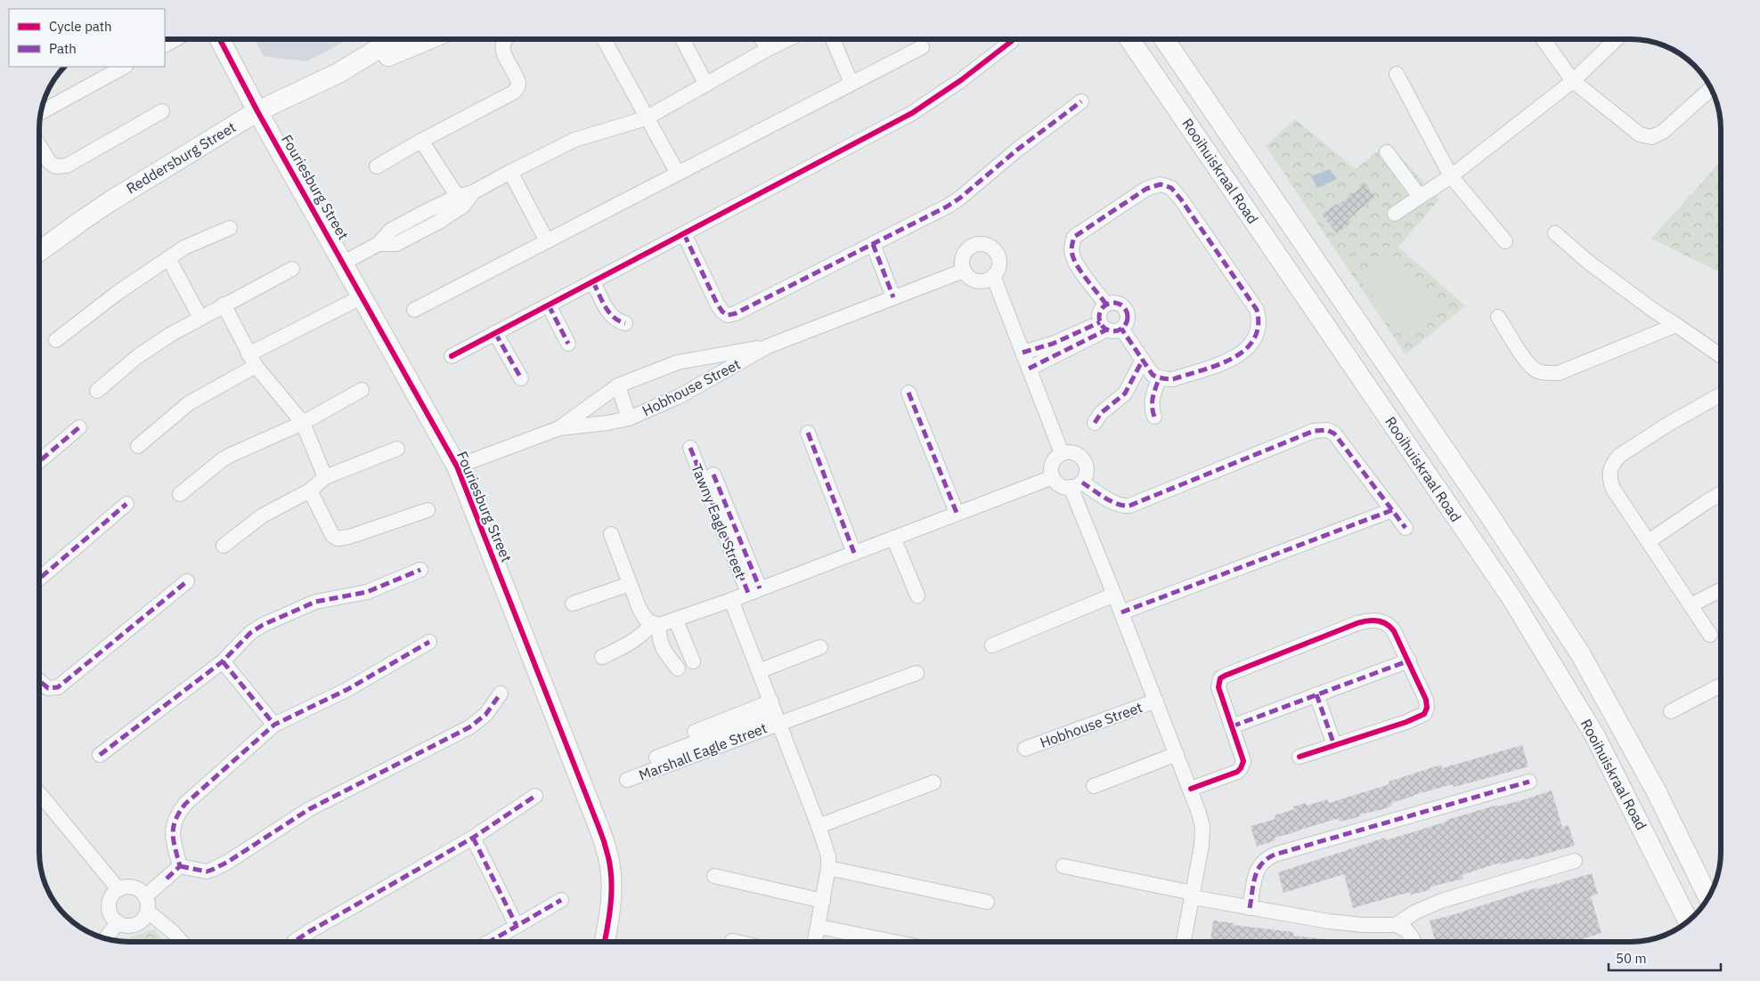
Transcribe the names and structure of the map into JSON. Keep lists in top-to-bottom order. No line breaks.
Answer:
{"streets":{"main road":["Reddersburg Street","Rooihuiskraal Road","Fouriesburg Street"],"street":["Hobhouse Street","Tawny Eagle Street","Marshall Eagle Street"]},"crossings":[["Reddersburg Street","Fouriesburg Street"],["Fouriesburg Street","Hobhouse Street"],["Hobhouse Street","Tawny Eagle Street"],["Tawny Eagle Street","Marshall Eagle Street"]],"legend":["Cycle path","Path"],"scale_bar":"50 m"}
